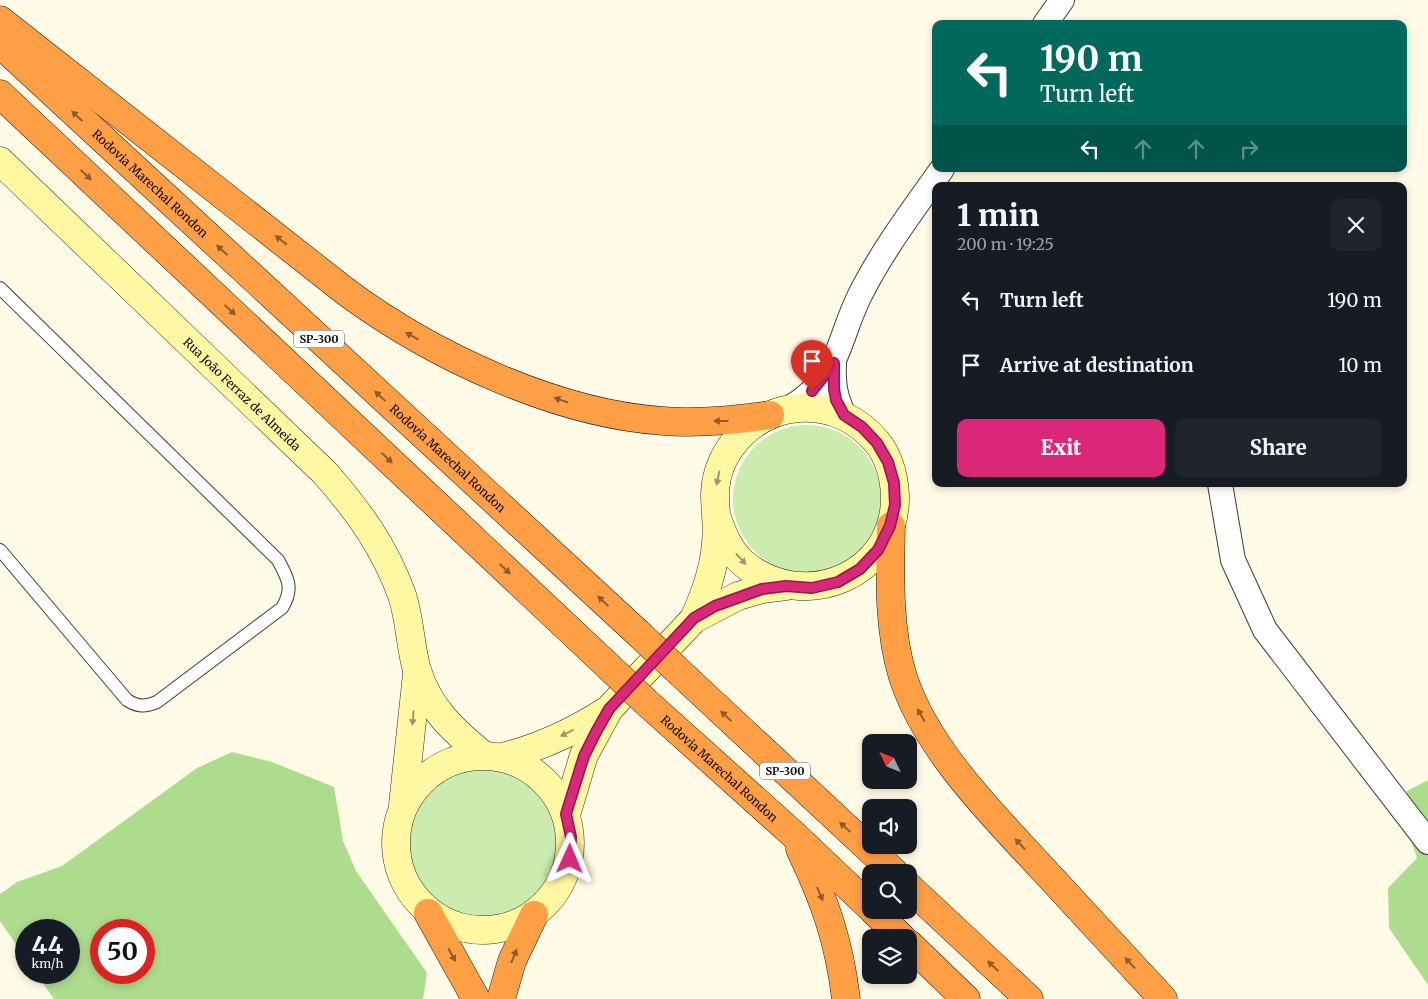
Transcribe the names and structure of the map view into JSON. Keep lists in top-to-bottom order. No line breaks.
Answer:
{"streets":{"highway":["Rodovia Marechal Rondon","SP-300"],"main road":["Rua João Ferraz de Almeida"]},"north":"top left","page":{"turn":["190 m","Turn left"],"heading":["1 min","200 m · 19:25"],"list":[{"name":"Turn left","value":"190 m"},{"name":"Arrive at destination","value":"10 m"}],"buttons":["Exit","Share"],"speed":"44 km/h","limit":"50"}}
